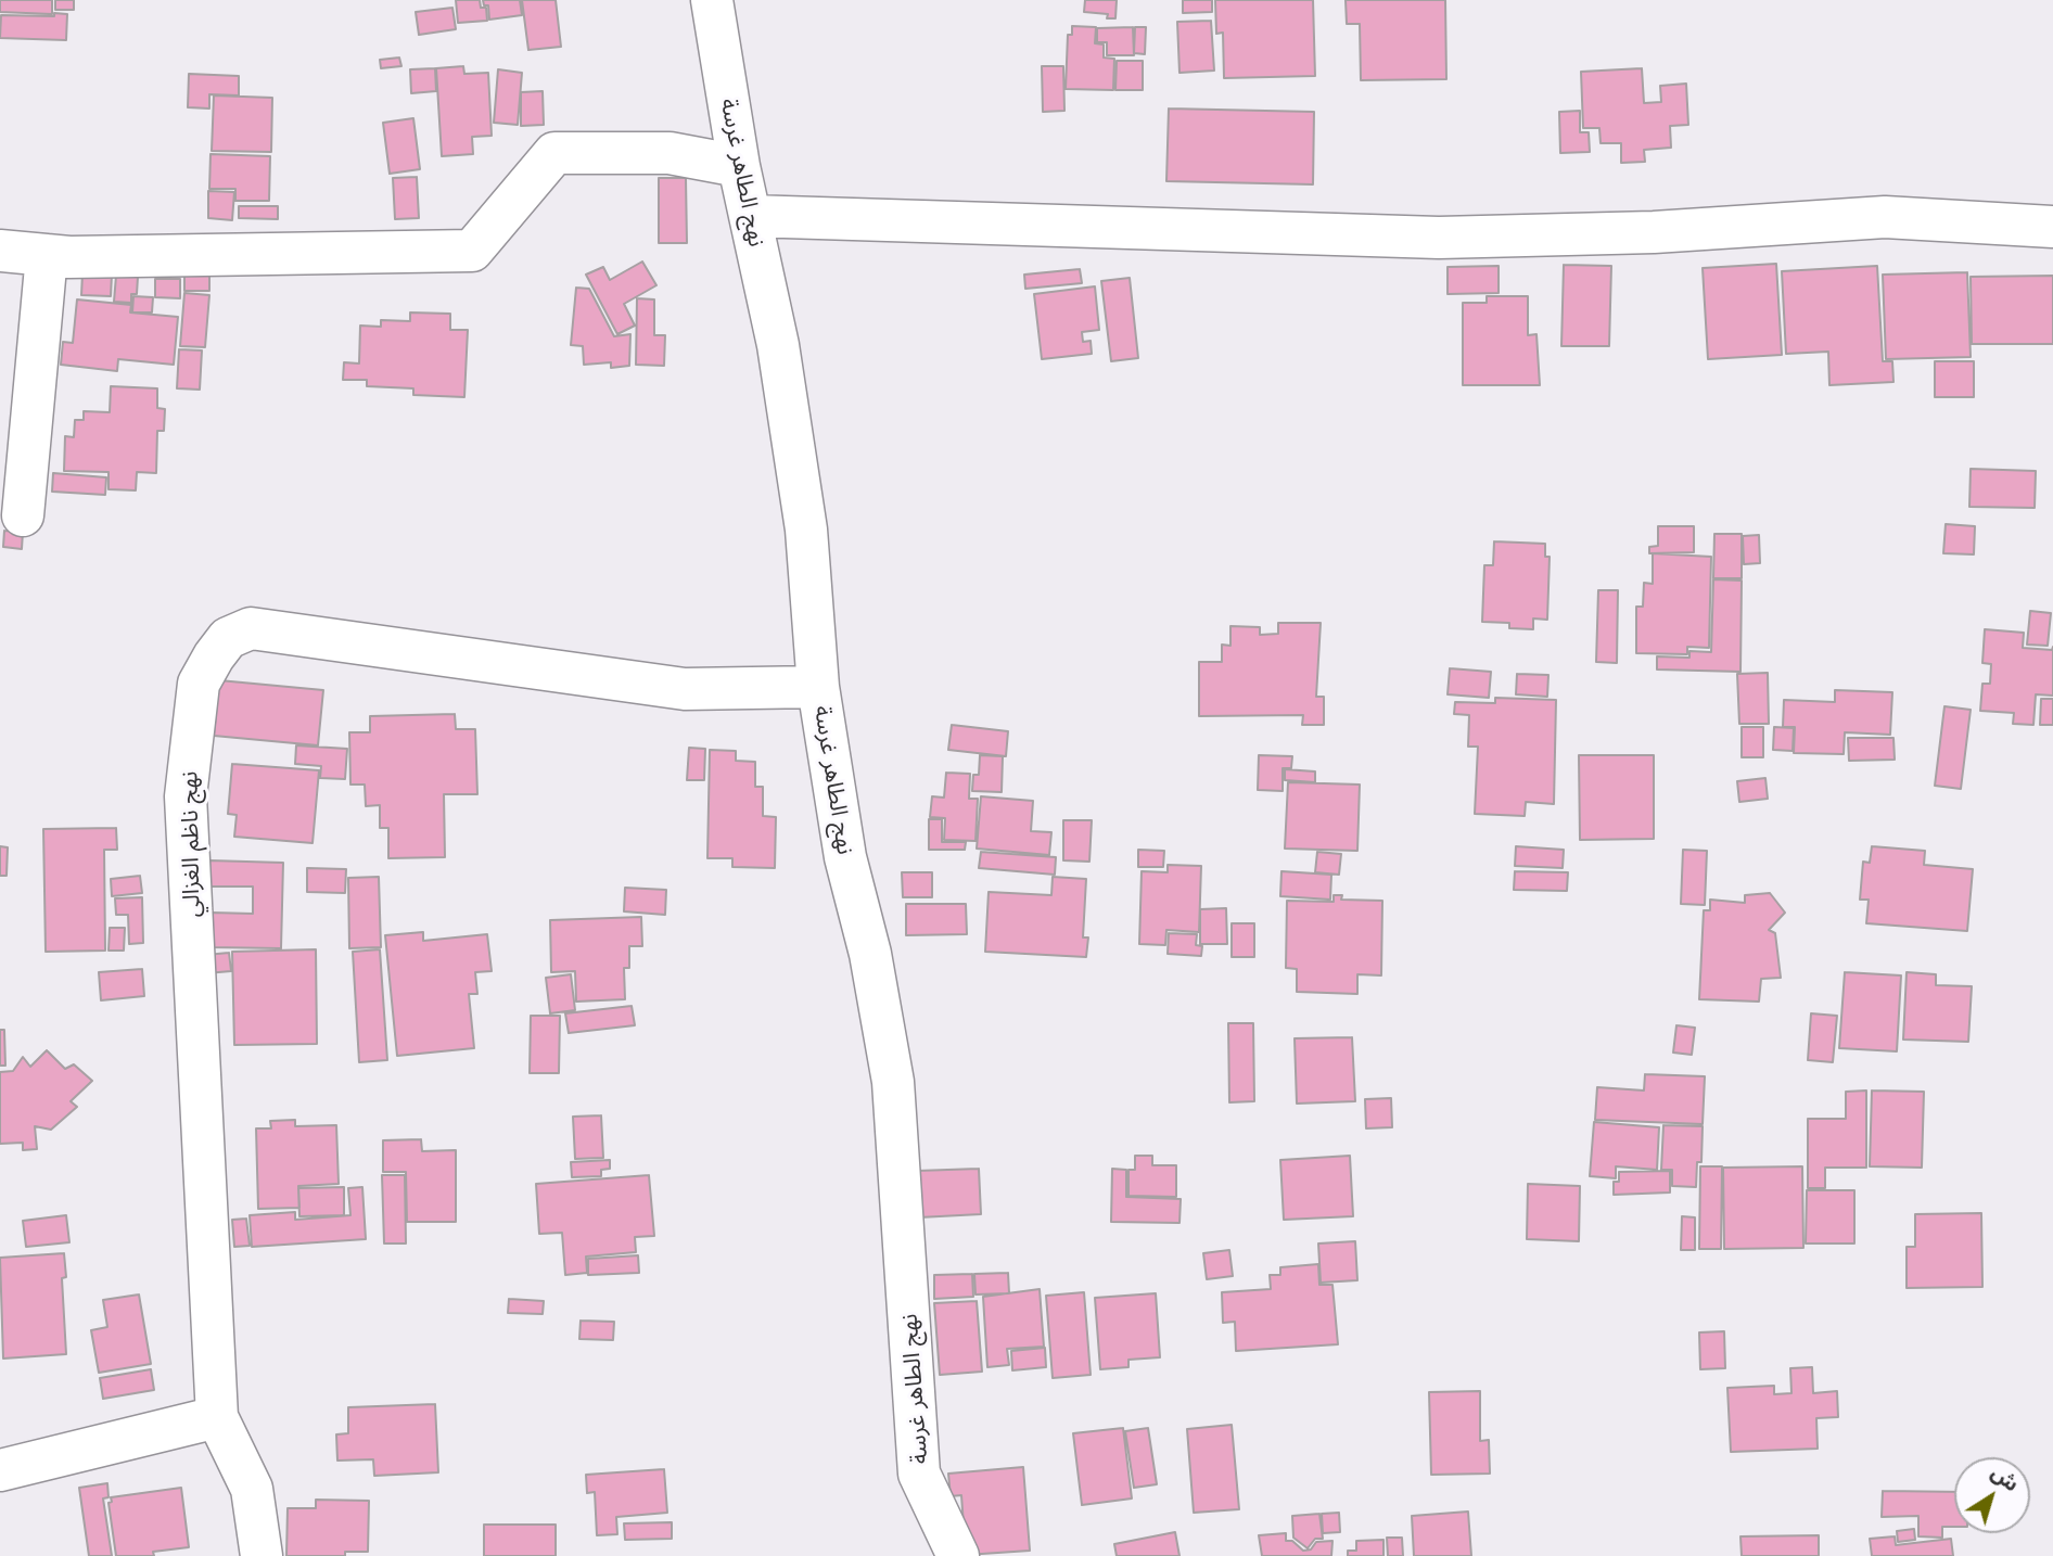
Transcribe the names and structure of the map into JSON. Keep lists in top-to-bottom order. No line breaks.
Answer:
{"streets":{"street":["نهج الطاهر غرسة","نهج ناظم الغزالي"]},"crossings":[["نهج الطاهر غرسة","نهج ناظم الغزالي"]],"north":"top right"}
